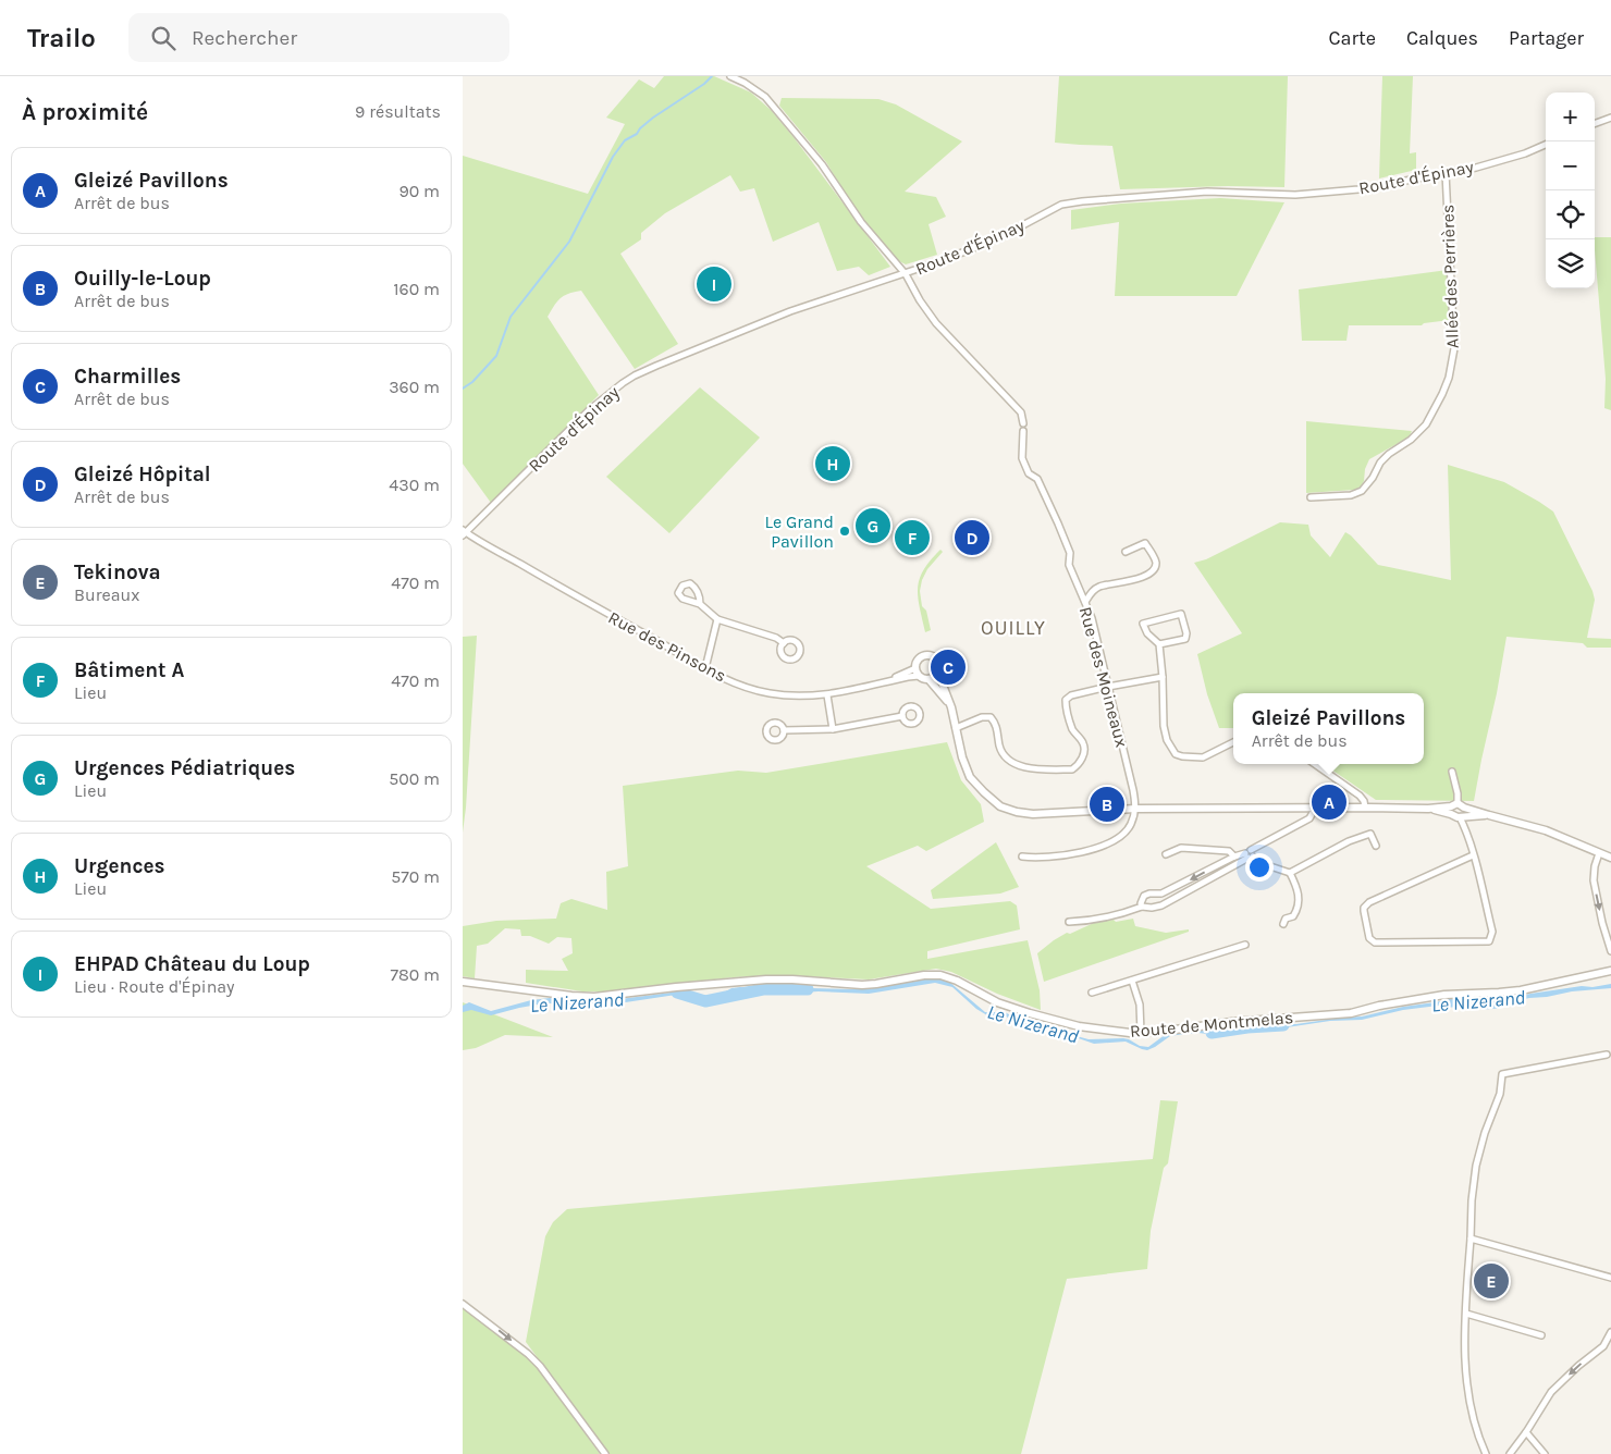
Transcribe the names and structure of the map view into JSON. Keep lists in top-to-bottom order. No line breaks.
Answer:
{"streets":{"street":["Route d'Épinay","Allée des Perrières","Rue des Pinsons","Rue des Moineaux","Route de Montmelas"]},"crossings":[["Route d'Épinay","Allée des Perrières"],["Route d'Épinay","Rue des Pinsons"]],"districts":["OUILLY"],"water":["Le Nizerand"],"places":["Le Grand Pavillon"],"page":{"header":"Trailo","search":"Rechercher","nav":["Carte","Calques","Partager"],"heading":["À proximité","9 résultats"],"map_buttons":["+","−"],"list":[{"mark":"A","name":"Gleizé Pavillons","note":"Arrêt de bus","value":"90 m"},{"mark":"B","name":"Ouilly-le-Loup","note":"Arrêt de bus","value":"160 m"},{"mark":"C","name":"Charmilles","note":"Arrêt de bus","value":"360 m"},{"mark":"D","name":"Gleizé Hôpital","note":"Arrêt de bus","value":"430 m"},{"mark":"E","name":"Tekinova","note":"Bureaux","value":"470 m"},{"mark":"F","name":"Bâtiment A","note":"Lieu","value":"470 m"},{"mark":"G","name":"Urgences Pédiatriques","note":"Lieu","value":"500 m"},{"mark":"H","name":"Urgences","note":"Lieu","value":"570 m"},{"mark":"I","name":"EHPAD Château du Loup","note":"Lieu · Route d'Épinay","value":"780 m"}],"pins":["I","H","G","D","F","C","A","B","E"],"popup":["Gleizé Pavillons","Arrêt de bus"]}}
